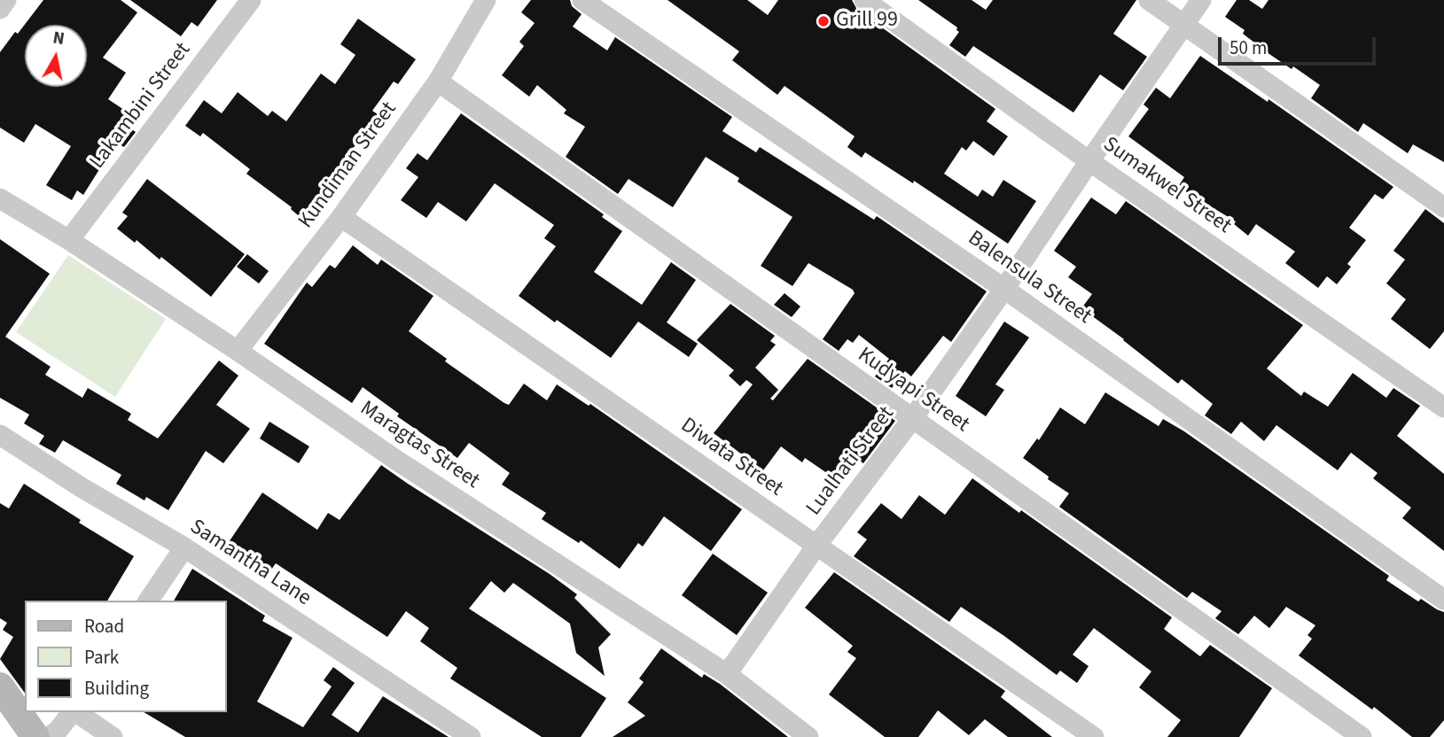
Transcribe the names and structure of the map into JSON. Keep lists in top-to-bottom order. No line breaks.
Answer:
{"streets":{"street":["Lakambini Street","Kundiman Street","Sumakwel Street","Balensula Street","Kudyapi Street","Maragtas Street","Diwata Street","Lualhati Street","Samantha Lane"]},"crossings":[["Lakambini Street","Maragtas Street"],["Kundiman Street","Kudyapi Street"],["Kundiman Street","Maragtas Street"],["Kundiman Street","Diwata Street"],["Sumakwel Street","Lualhati Street"],["Balensula Street","Lualhati Street"],["Kudyapi Street","Lualhati Street"],["Maragtas Street","Lualhati Street"],["Diwata Street","Lualhati Street"]],"places":["Grill 99"],"legend":["Road","Park","Building"],"scale_bar":"50 m","north":"top"}
